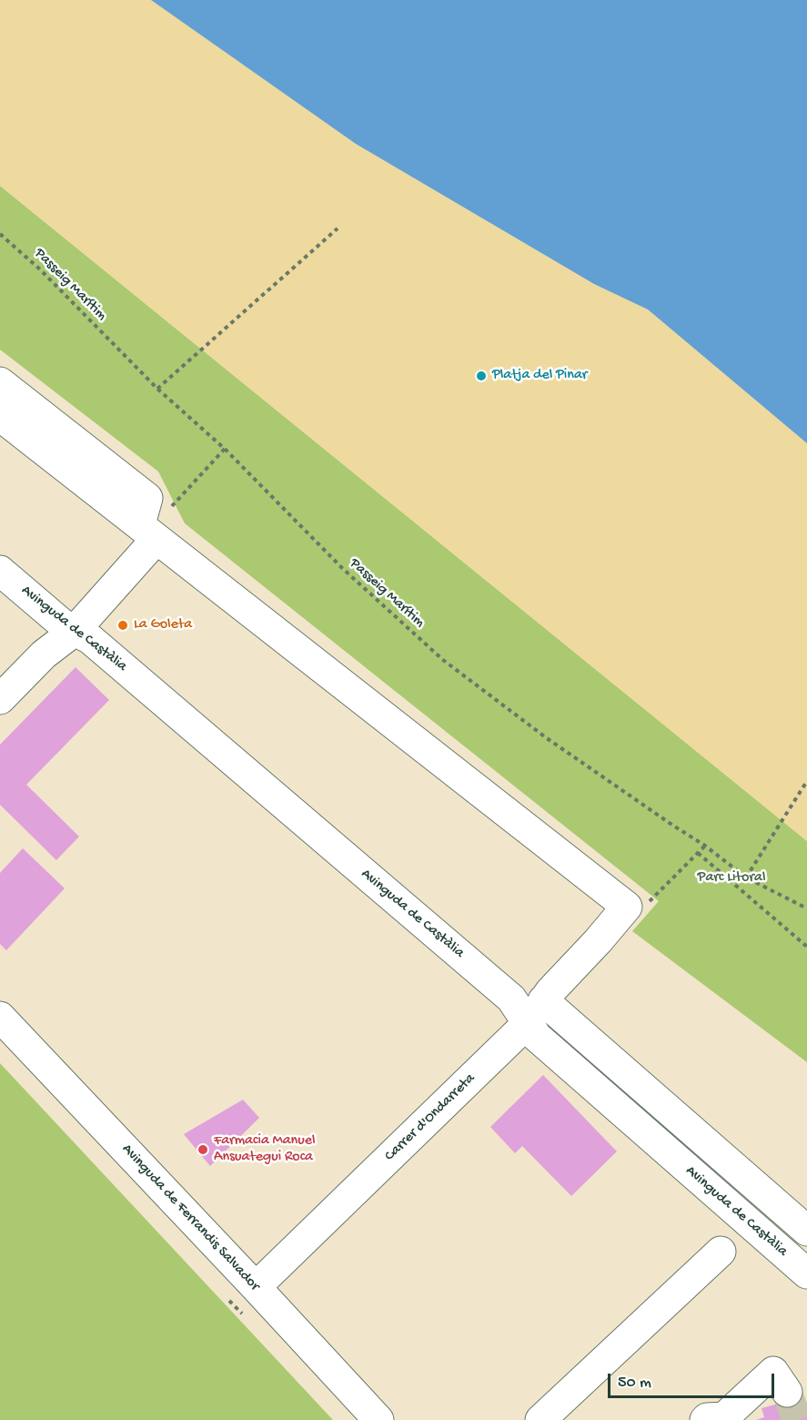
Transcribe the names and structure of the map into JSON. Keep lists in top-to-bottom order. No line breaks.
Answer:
{"streets":{"street":["Avinguda de Castàlia","Carrer d'Ondarreta","Avinguda de Ferrandis Salvador"],"path":["Passeig Marítim"]},"crossings":[["Avinguda de Castàlia","Carrer d'Ondarreta"],["Carrer d'Ondarreta","Avinguda de Ferrandis Salvador"]],"parks":["Parc Litoral"],"places":["Platja del Pinar","La Goleta","Farmacia Manuel Ansuategui Roca"],"scale_bar":"50 m"}
